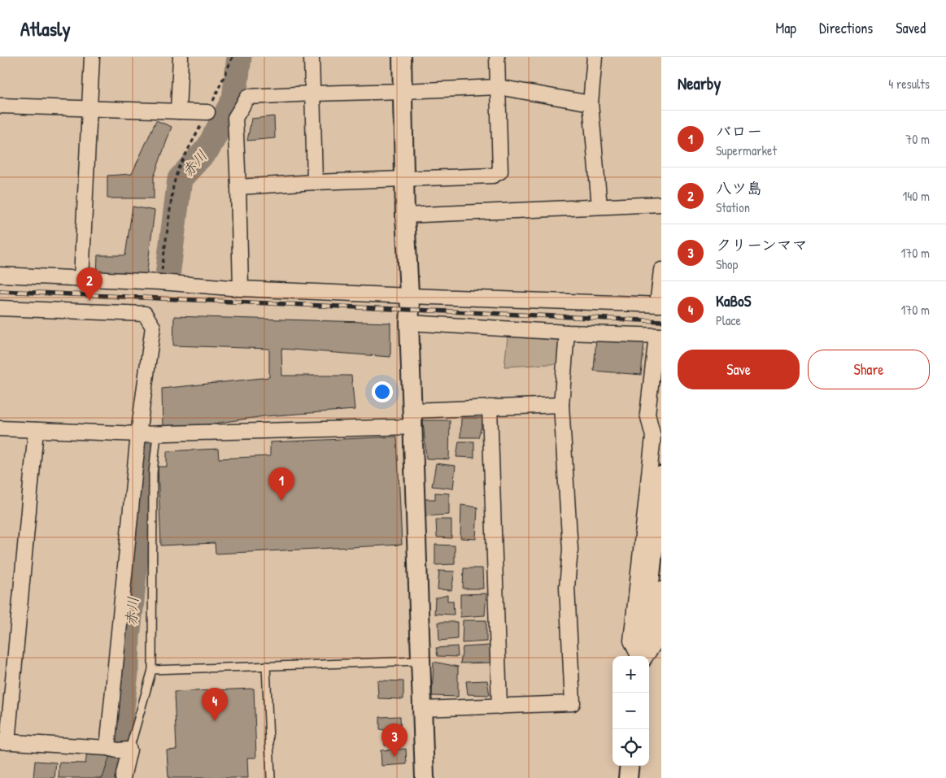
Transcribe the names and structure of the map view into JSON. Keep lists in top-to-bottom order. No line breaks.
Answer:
{"water":["赤川"],"page":{"header":"Atlasly","nav":["Map","Directions","Saved"],"heading":["Nearby","4 results"],"list":[{"mark":"1","name":"バロー","note":"Supermarket","value":"70 m"},{"mark":"2","name":"八ツ島","note":"Station","value":"140 m"},{"mark":"3","name":"クリーンママ","note":"Shop","value":"170 m"},{"mark":"4","name":"KaBoS","note":"Place","value":"170 m"}],"pins":["2","1","4","3"],"buttons":["Save","Share"],"map_buttons":["+","−"]}}
